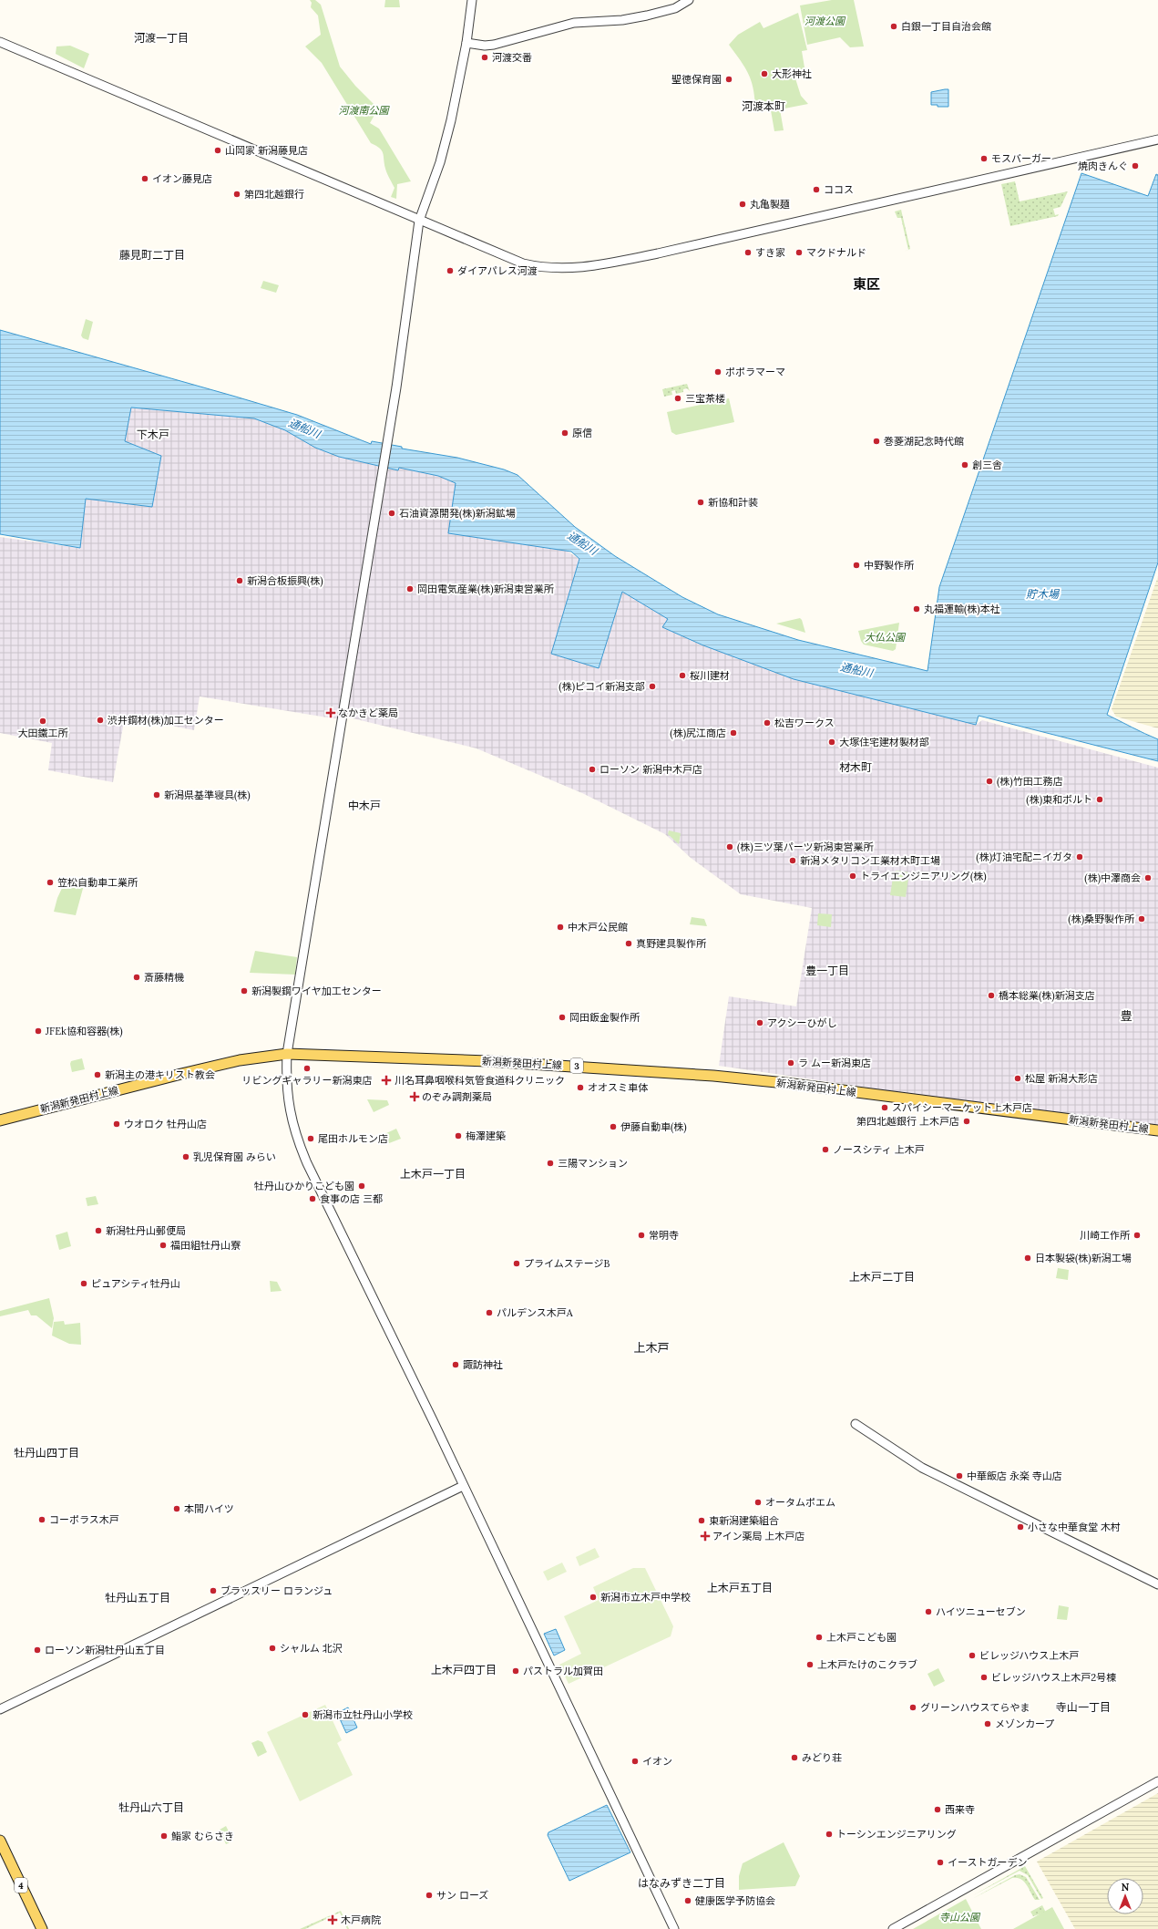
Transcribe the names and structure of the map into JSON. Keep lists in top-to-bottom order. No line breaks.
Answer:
{"streets":{"main road":["新潟新発田村上線","3","4"]},"districts":["河渡一丁目","河渡本町","藤見町二丁目","東区","下木戸","材木町","中木戸","豊一丁目","豊","上木戸一丁目","上木戸二丁目","上木戸","牡丹山四丁目","上木戸五丁目","牡丹山五丁目","上木戸四丁目","寺山一丁目","牡丹山六丁目","はなみずき二丁目"],"water":["通船川","貯木場"],"parks":["河渡公園","河渡南公園","大仏公園","寺山公園"],"places":{"other":["白銀一丁目自治会館","河渡交番","大形神社","聖徳保育園","山岡家 新潟藤見店","モスバーガー","焼肉きんぐ","イオン藤見店","ココス","第四北越銀行","丸亀製麺","すき家","マクドナルド","ダイアパレス河渡","ポポラマーマ","三宝茶楼","原信","巻菱湖記念時代館","創三舎","新協和計装","石油資源開発(株)新潟鉱場","中野製作所","新潟合板振興(株)","岡田電気産業(株)新潟東営業所","丸福運輸(株)本社","桜川建材","(株)ピコイ新潟支部","渋井鋼材(株)加工センター","大田鐵工所","松吉ワークス","(株)尻江商店","大塚住宅建材製材部","ローソン 新潟中木戸店","(株)竹田工務店","新潟県基準寝具(株)","(株)東和ボルト","(株)三ツ葉パーツ新潟東営業所","(株)灯油宅配ニイガタ","新潟メタリコン工業材木町工場","トライエンジニアリング(株)","(株)中澤商会","笠松自動車工業所","(株)桑野製作所","中木戸公民館","真野建具製作所","斎藤精機","新潟製鋼ワイヤ加工センター","橋本総業(株)新潟支店","岡田鈑金製作所","アクシーひがし","JFEk協和容器(株)","ラ ムー新潟東店","リビングギャラリー新潟東店","新潟主の港キリスト教会","松屋 新潟大形店","オオスミ車体","スパイシーマーケット上木戸店","第四北越銀行 上木戸店","ウオロク 牡丹山店","伊藤自動車(株)","梅澤建築","尾田ホルモン店","ノースシティ 上木戸","乳児保育園 みらい","三陽マンション","牡丹山ひかりこども園","食事の店 三都","新潟牡丹山郵便局","常明寺","川崎工作所","福田組牡丹山寮","日本製袋(株)新潟工場","プライムステージB","ピュアシティ牡丹山","パルデンス木戸A","諏訪神社","中華飯店 永楽 寺山店","オータムポエム","本間ハイツ","コーポラス木戸","東新潟建築組合","小さな中華食堂 木村","ブラッスリー ロランジュ","新潟市立木戸中学校","ハイツニューセブン","上木戸こども園","シャルム 北沢","ローソン新潟牡丹山五丁目","ビレッジハウス上木戸","上木戸たけのこクラブ","パストラル加賀田","ビレッジハウス上木戸2号棟","グリーンハウスてらやま","新潟市立牡丹山小学校","メゾンカープ","みどり荘","イオン","西来寺","トーシンエンジニアリング","鮨家 むらさき","イーストガーデン","サン ローズ","健康医学予防協会"],"health":["なかきど薬局","川名耳鼻咽喉科気管食道科クリニック","のぞみ調剤薬局","アイン薬局 上木戸店","木戸病院"]},"north":"top"}
